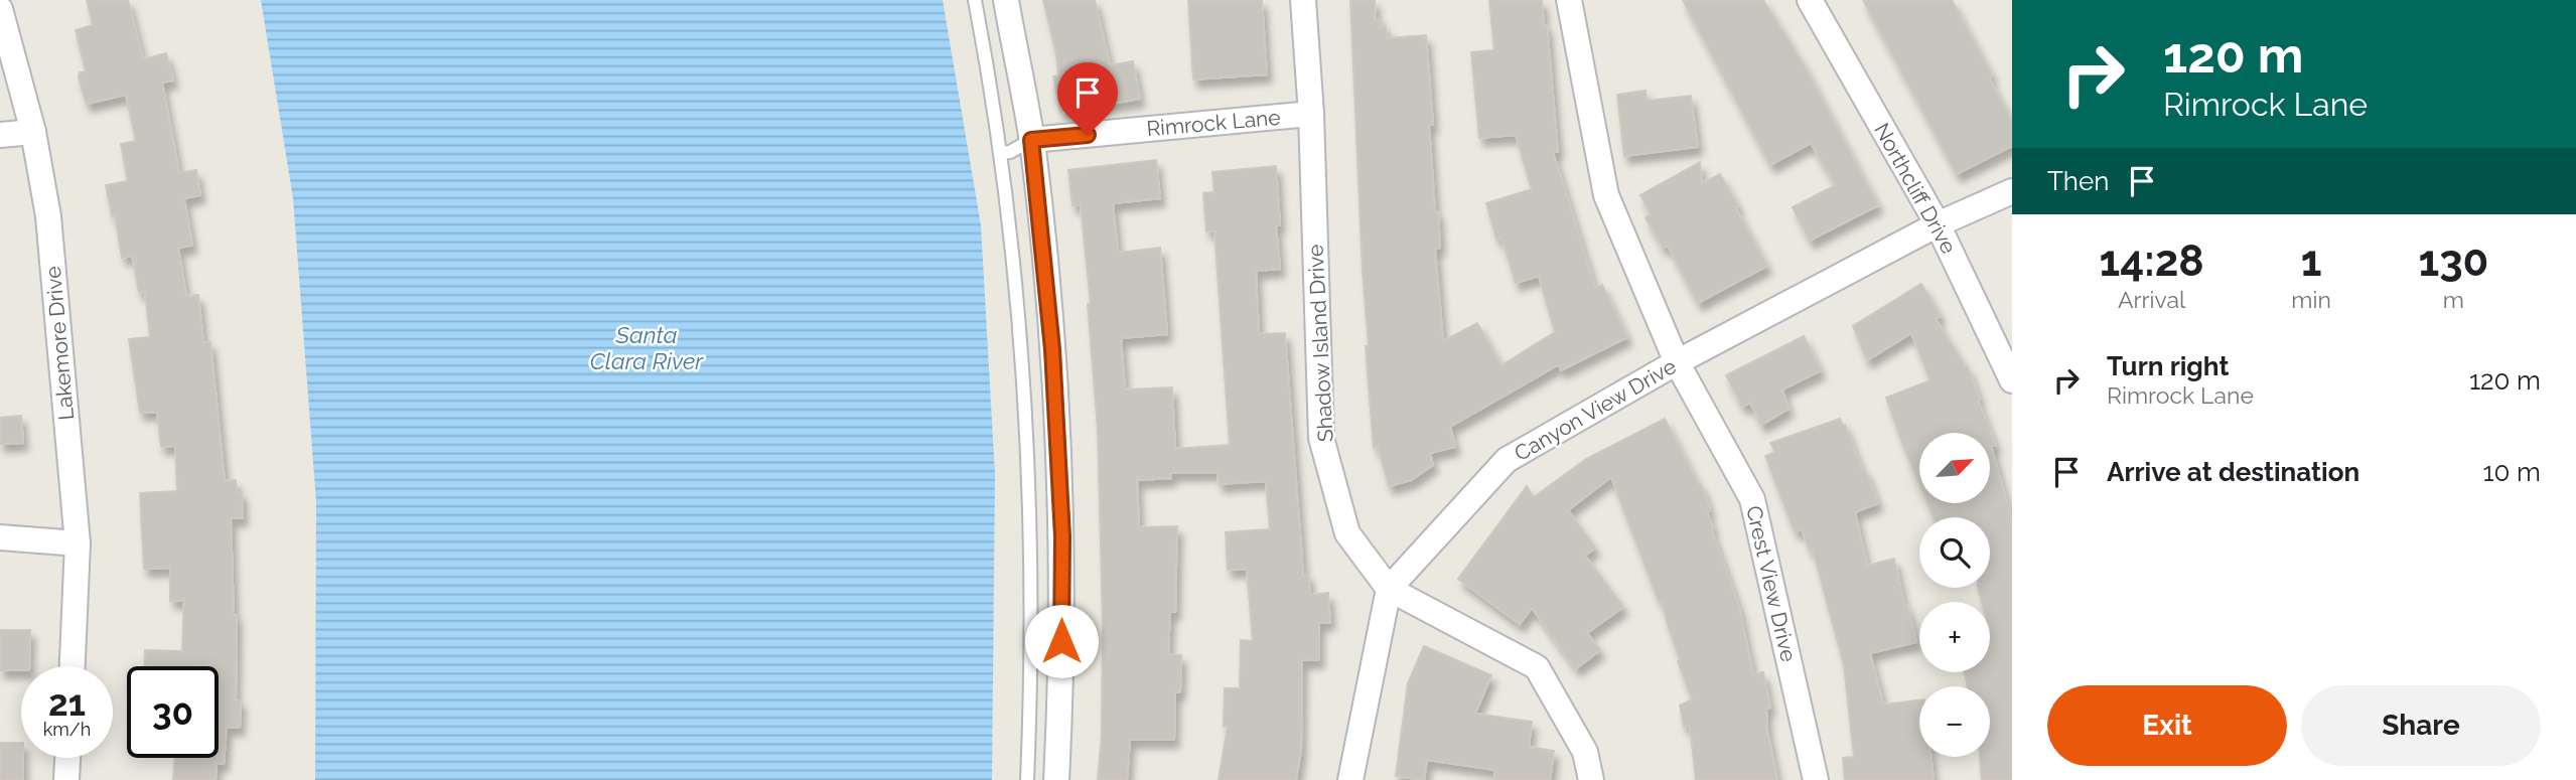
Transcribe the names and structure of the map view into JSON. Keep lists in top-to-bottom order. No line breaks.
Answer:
{"streets":{"street":["Rimrock Lane","Northcliff Drive","Lakemore Drive","Shadow Island Drive","Canyon View Drive","Crest View Drive"]},"crossings":[["Rimrock Lane","Shadow Island Drive"],["Northcliff Drive","Canyon View Drive"],["Shadow Island Drive","Canyon View Drive"],["Canyon View Drive","Crest View Drive"]],"water":["Santa Clara River"],"north":"top right","page":{"turn":["120 m","Rimrock Lane"],"then":"Then","eta":["14:28","Arrival","1","min","130","m"],"list":[{"name":"Turn right","note":"Rimrock Lane","value":"120 m"},{"name":"Arrive at destination","value":"10 m"}],"map_buttons":["+","−"],"speed":"21 km/h","limit":"30","buttons":["Exit","Share"]}}
